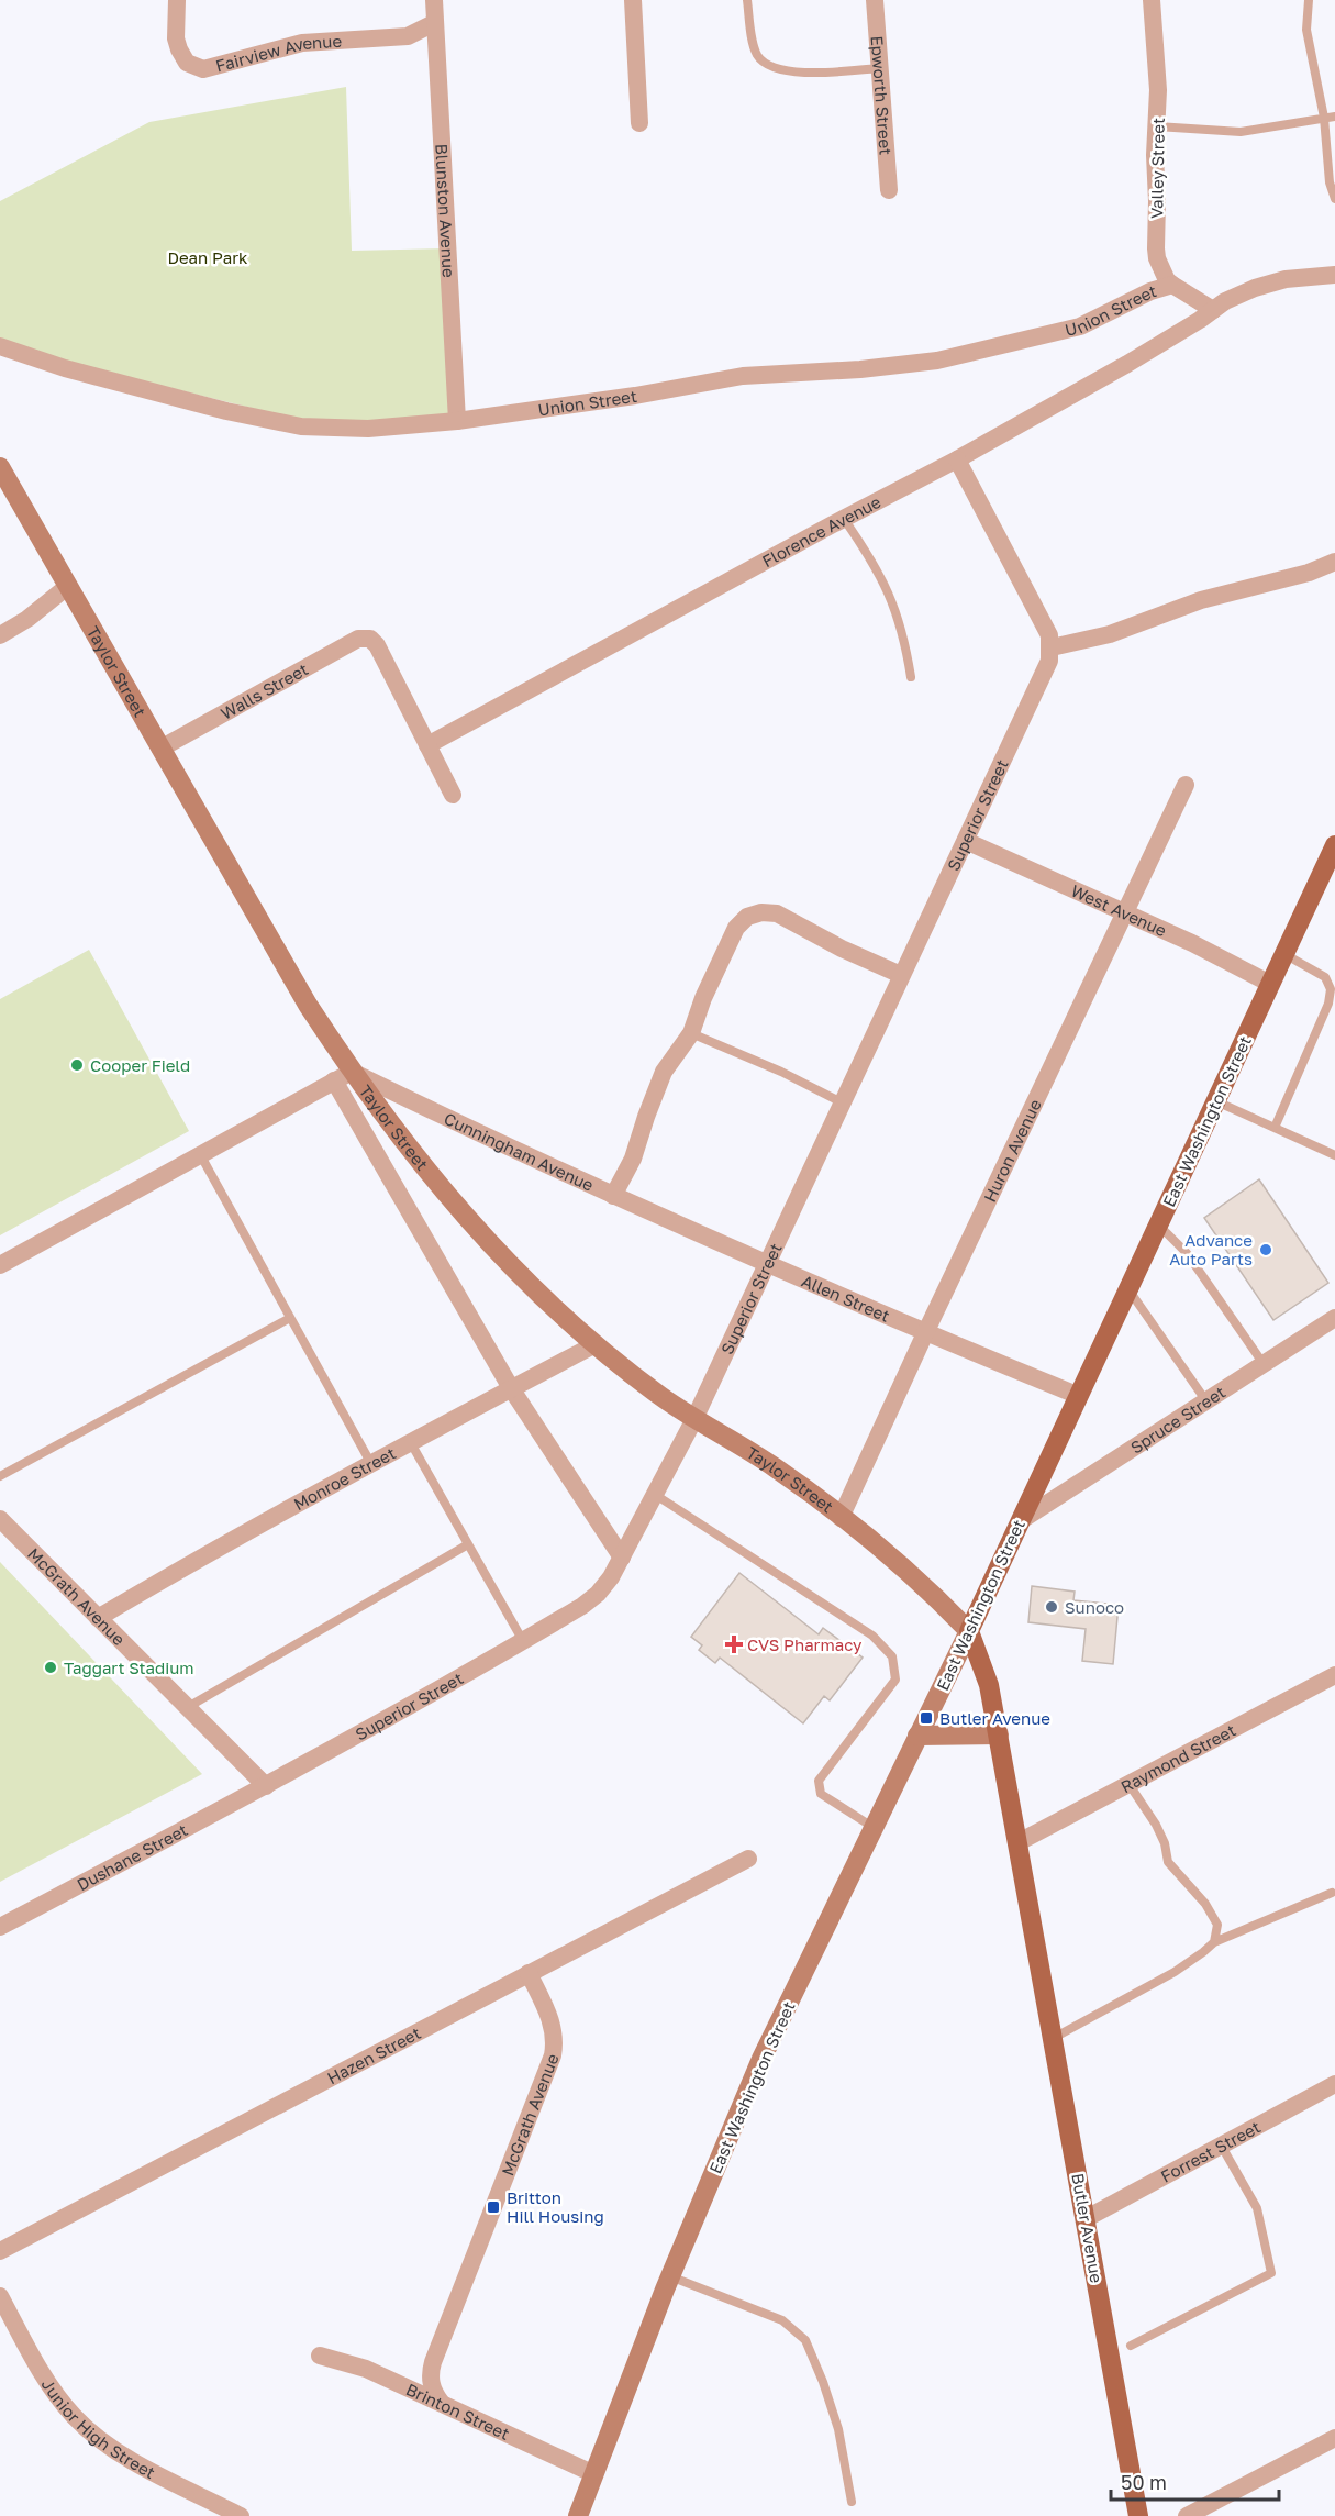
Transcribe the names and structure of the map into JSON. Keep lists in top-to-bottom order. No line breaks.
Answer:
{"streets":{"main road":["Taylor Street","East Washington Street","Butler Avenue"],"street":["Fairview Avenue","Epworth Street","Valley Street","Blunston Avenue","Union Street","Florence Avenue","Walls Street","Superior Street","West Avenue","Huron Avenue","Cunningham Avenue","Allen Street","Spruce Street","Monroe Street","McGrath Avenue","Raymond Street","Dushane Street","Hazen Street","Forrest Street","Brinton Street","Junior High Street"]},"crossings":[["Fairview Avenue","Blunston Avenue"],["Valley Street","Union Street"],["Valley Street","Florence Avenue"],["Blunston Avenue","Union Street"],["Florence Avenue","Walls Street"],["Taylor Street","Walls Street"],["Taylor Street","Superior Street"],["Taylor Street","East Washington Street"],["Taylor Street","Huron Avenue"],["Taylor Street","Cunningham Avenue"],["Taylor Street","Monroe Street"],["Taylor Street","Butler Avenue"],["Superior Street","West Avenue"],["Superior Street","Cunningham Avenue"],["Superior Street","Allen Street"],["Superior Street","McGrath Avenue"],["Superior Street","Dushane Street"],["West Avenue","East Washington Street"],["West Avenue","Huron Avenue"],["East Washington Street","Allen Street"],["East Washington Street","Spruce Street"],["East Washington Street","Butler Avenue"],["East Washington Street","Brinton Street"],["Huron Avenue","Allen Street"],["Cunningham Avenue","Allen Street"],["Monroe Street","McGrath Avenue"],["McGrath Avenue","Dushane Street"],["McGrath Avenue","Hazen Street"],["McGrath Avenue","Brinton Street"],["Raymond Street","Butler Avenue"],["Forrest Street","Butler Avenue"]],"parks":["Dean Park"],"places":{"other":["Cooper Field","Advance Auto Parts","Sunoco","Taggart Stadium"],"health":["CVS Pharmacy"],"transit":["Butler Avenue","Britton Hill Housing"]},"scale_bar":"50 m"}
